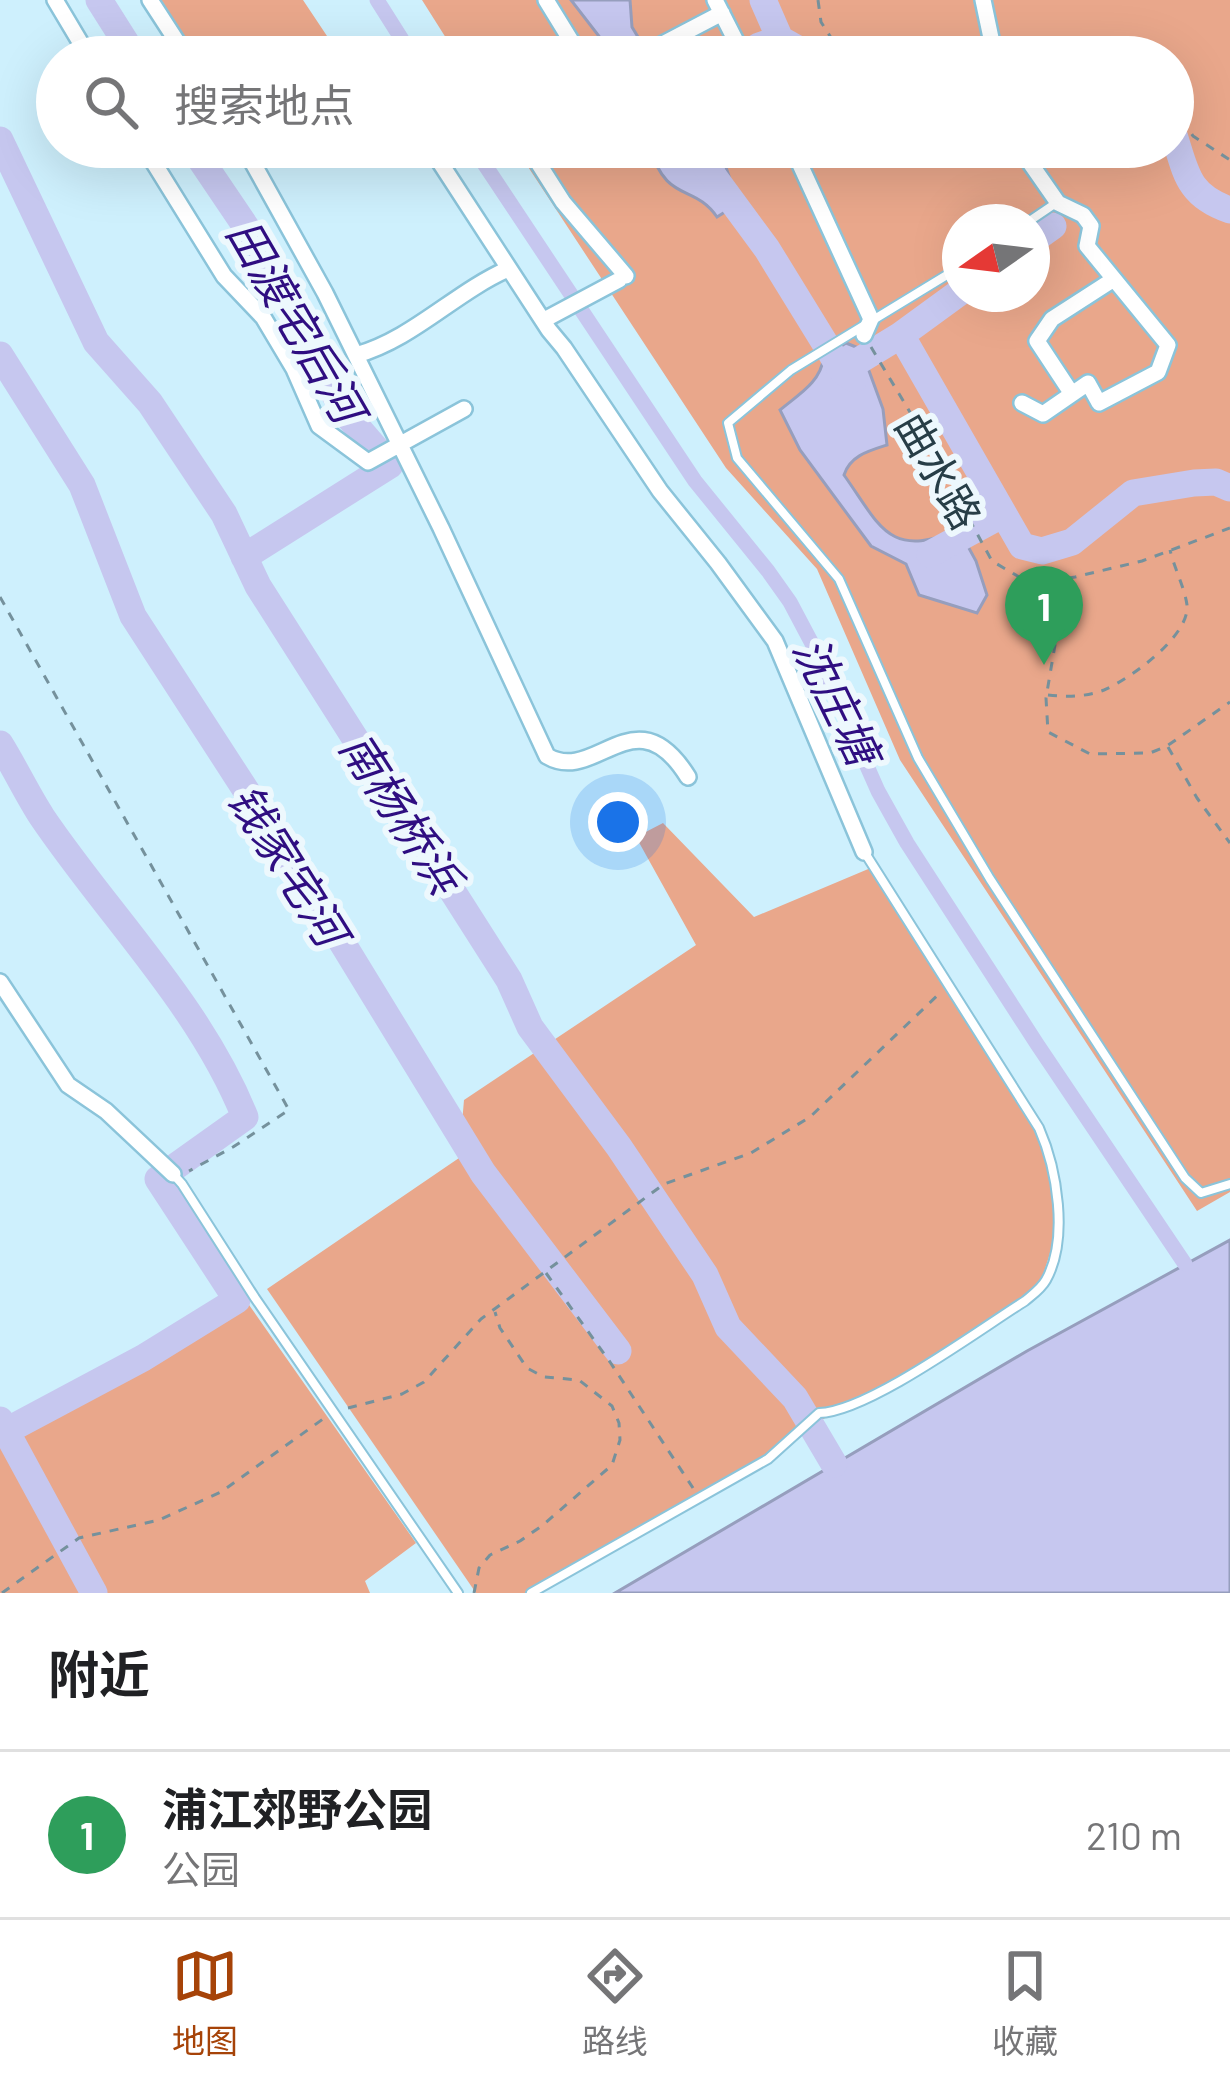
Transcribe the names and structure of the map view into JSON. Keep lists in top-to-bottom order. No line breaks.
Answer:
{"streets":{"path":["曲水路"]},"water":["田渡宅后河","沈庄塘","南杨桥浜","钱家宅河"],"north":"left","page":{"search":"搜索地点","pins":"1","heading":"附近","list":[{"mark":"1","name":"浦江郊野公园","note":"公园","value":"210 m"}],"nav":["地图","路线","收藏"]}}
